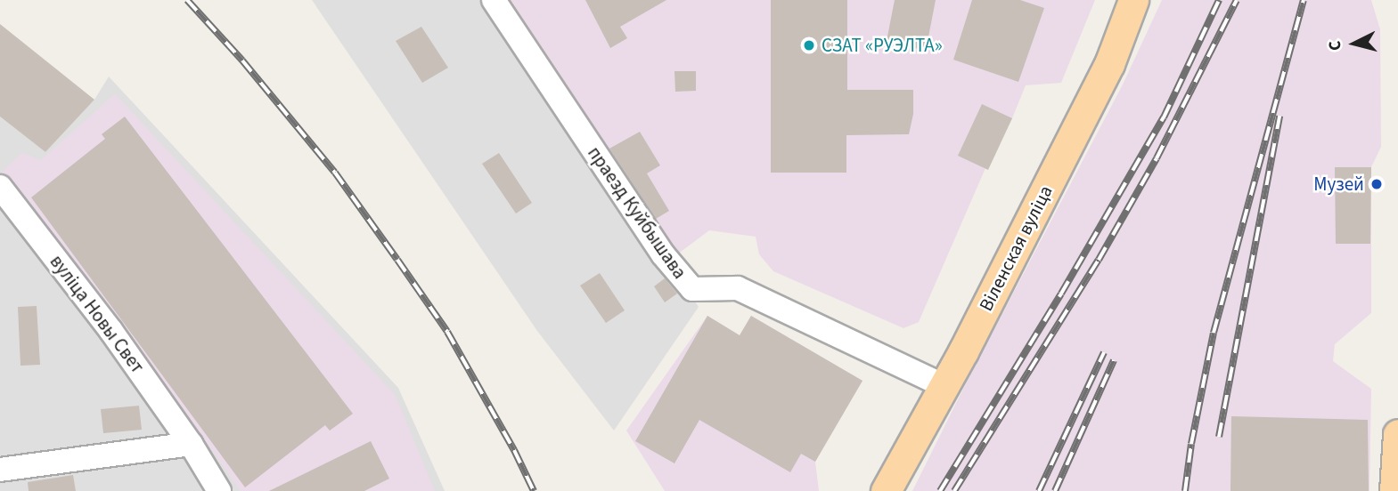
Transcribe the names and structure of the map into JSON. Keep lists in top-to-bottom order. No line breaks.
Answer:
{"streets":{"main road":["Віленская вуліца"],"street":["праезд Куйбышава","вуліца Новы Свет"]},"crossings":[["праезд Куйбышава","Віленская вуліца"]],"places":["СЗАТ «РУЭЛТА»","Музей"],"north":"left"}
